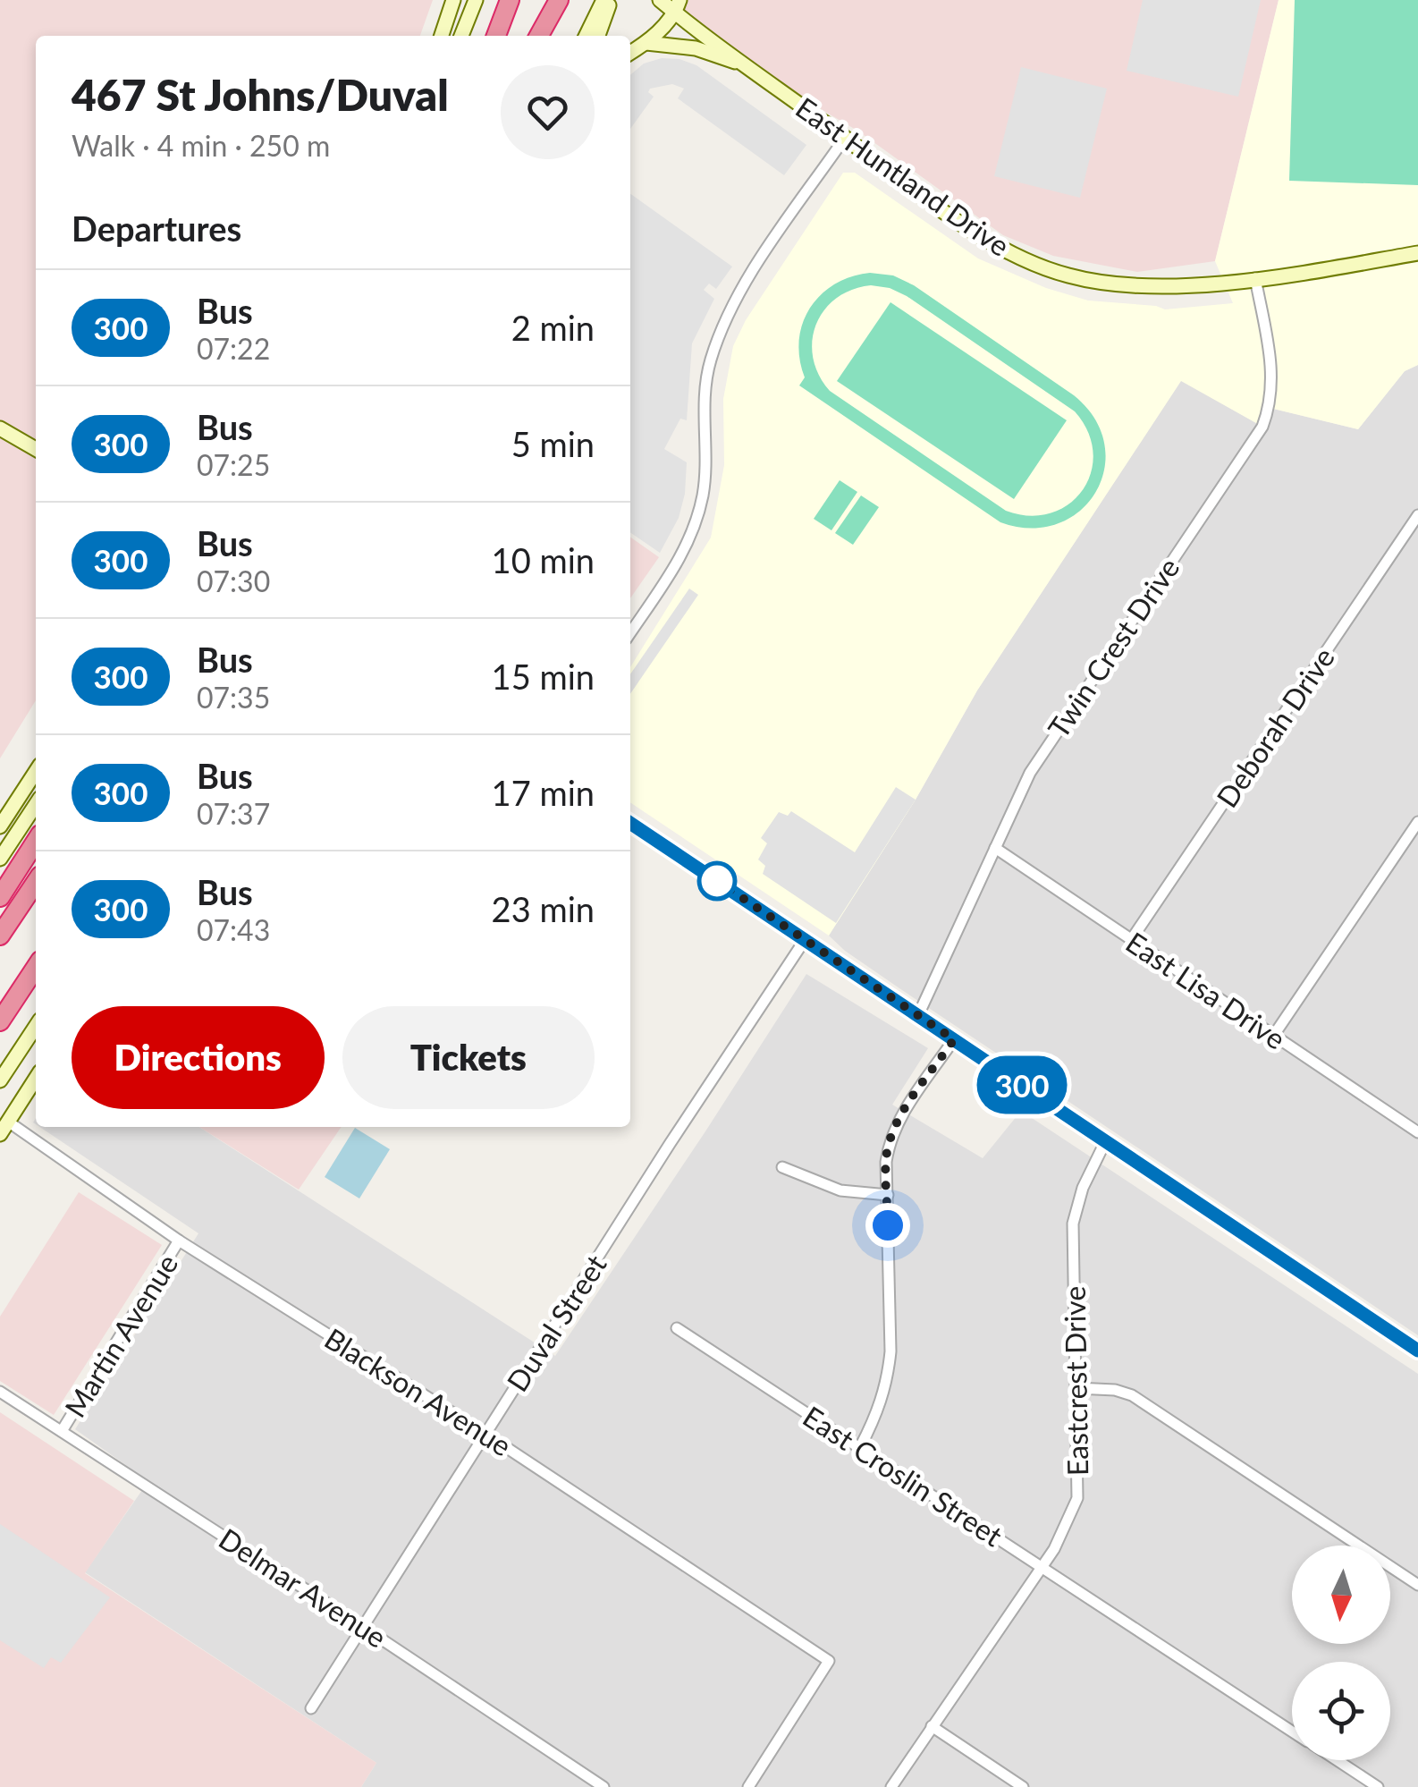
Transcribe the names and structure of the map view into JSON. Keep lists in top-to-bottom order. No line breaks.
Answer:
{"streets":{"street":["East Huntland Drive","Twin Crest Drive","Deborah Drive","East Lisa Drive","Duval Street","Martin Avenue","Eastcrest Drive","Blackson Avenue","East Croslin Street","Delmar Avenue"]},"crossings":[["East Huntland Drive","Twin Crest Drive"],["Twin Crest Drive","East Lisa Drive"],["Deborah Drive","East Lisa Drive"],["Duval Street","Blackson Avenue"],["Duval Street","Delmar Avenue"],["Martin Avenue","Blackson Avenue"],["Martin Avenue","Delmar Avenue"],["Eastcrest Drive","East Croslin Street"]],"lines":["bus line 300"],"north":"bottom","page":{"on_map":"300","heading":[["467 St Johns/Duval","Walk · 4 min · 250 m"],"Departures"],"list":[{"mark":"300","name":"Bus","note":"07:22","value":"2 min"},{"mark":"300","name":"Bus","note":"07:25","value":"5 min"},{"mark":"300","name":"Bus","note":"07:30","value":"10 min"},{"mark":"300","name":"Bus","note":"07:35","value":"15 min"},{"mark":"300","name":"Bus","note":"07:37","value":"17 min"},{"mark":"300","name":"Bus","note":"07:43","value":"23 min"}],"buttons":["Directions","Tickets"]}}
